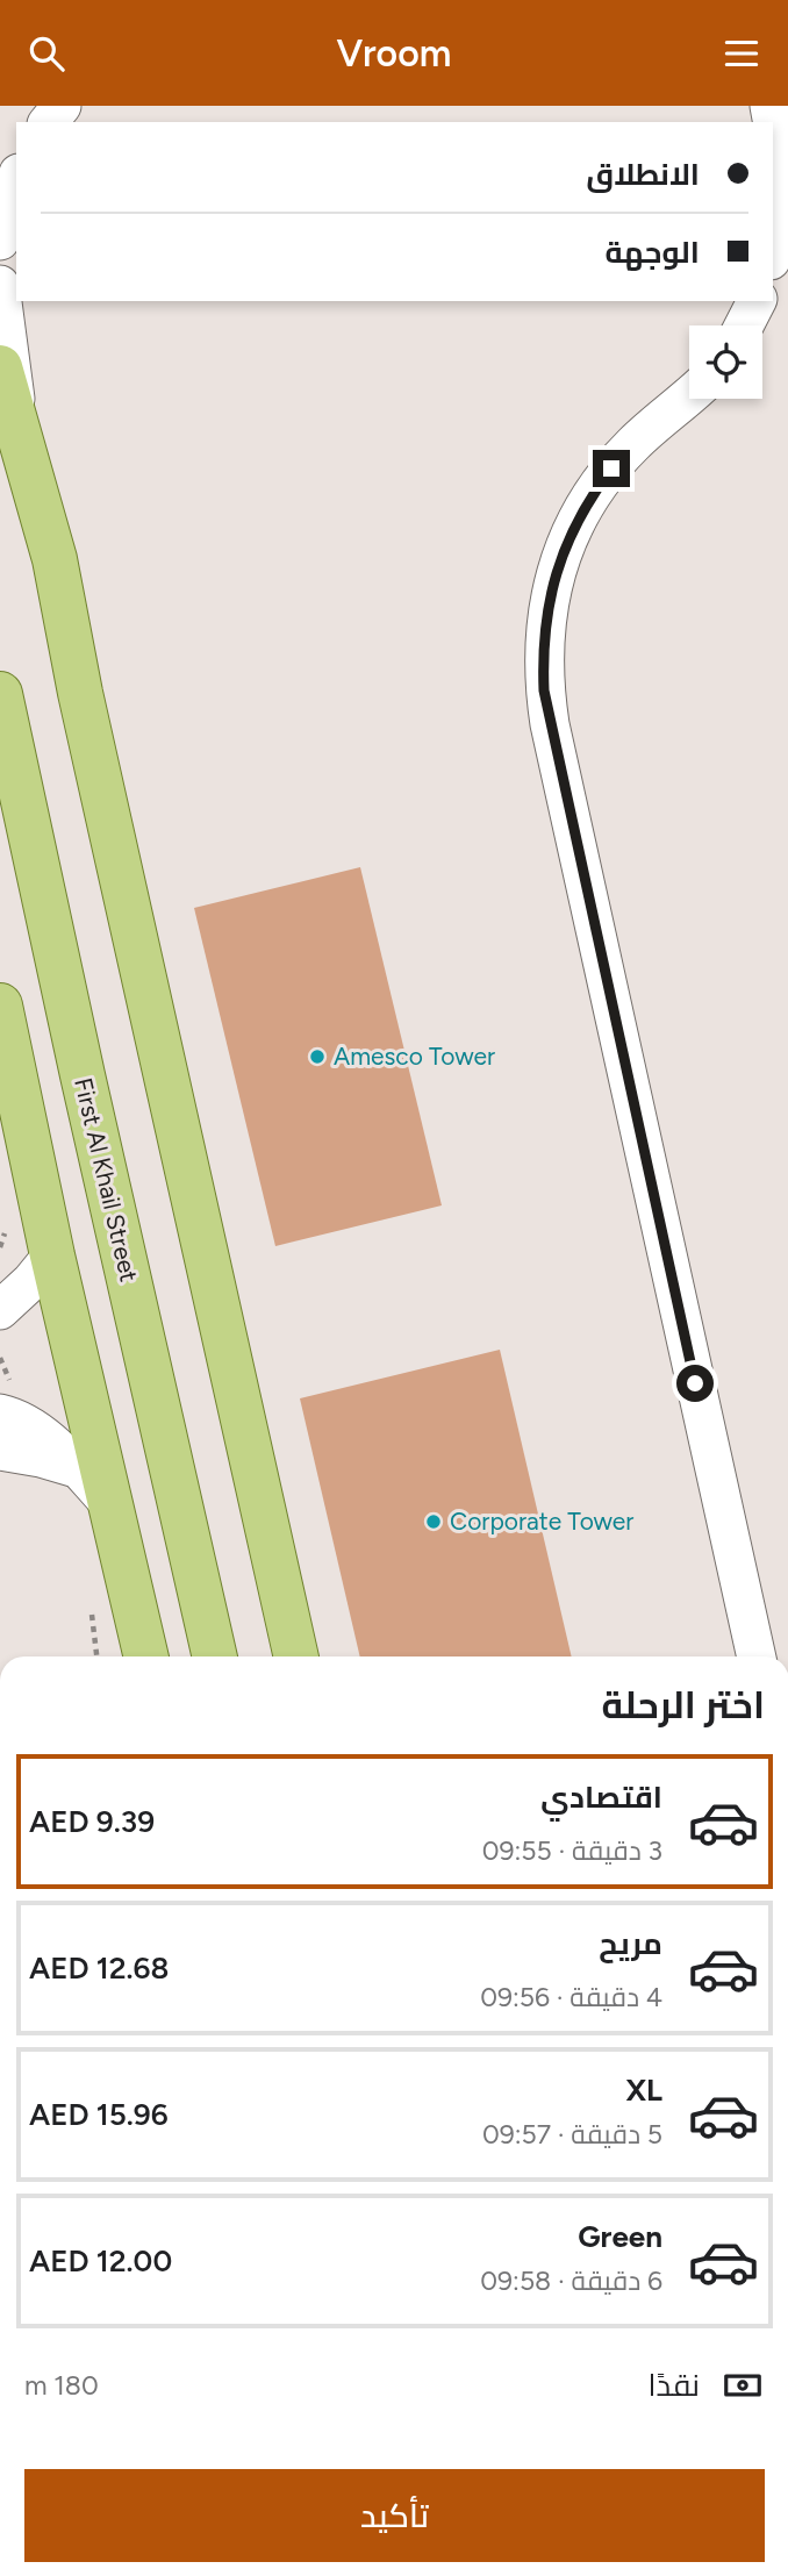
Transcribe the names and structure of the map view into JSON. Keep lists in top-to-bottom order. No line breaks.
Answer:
{"streets":{"main road":["First Al Khail Street"]},"places":["Amesco Tower","Corporate Tower"],"page":{"header":"Vroom","banner":["الانطلاق","الوجهة"],"heading":"اختر الرحلة","list":[{"name":"اقتصادي","note":"3 دقيقة · 09:55","value":"AED 9.39"},{"name":"مريح","note":"4 دقيقة · 09:56","value":"AED 12.68"},{"name":"XL","note":"5 دقيقة · 09:57","value":"AED 15.96"},{"name":"Green","note":"6 دقيقة · 09:58","value":"AED 12.00"}],"pay":["نقدًا","180 m"],"buttons":"تأكيد"}}
